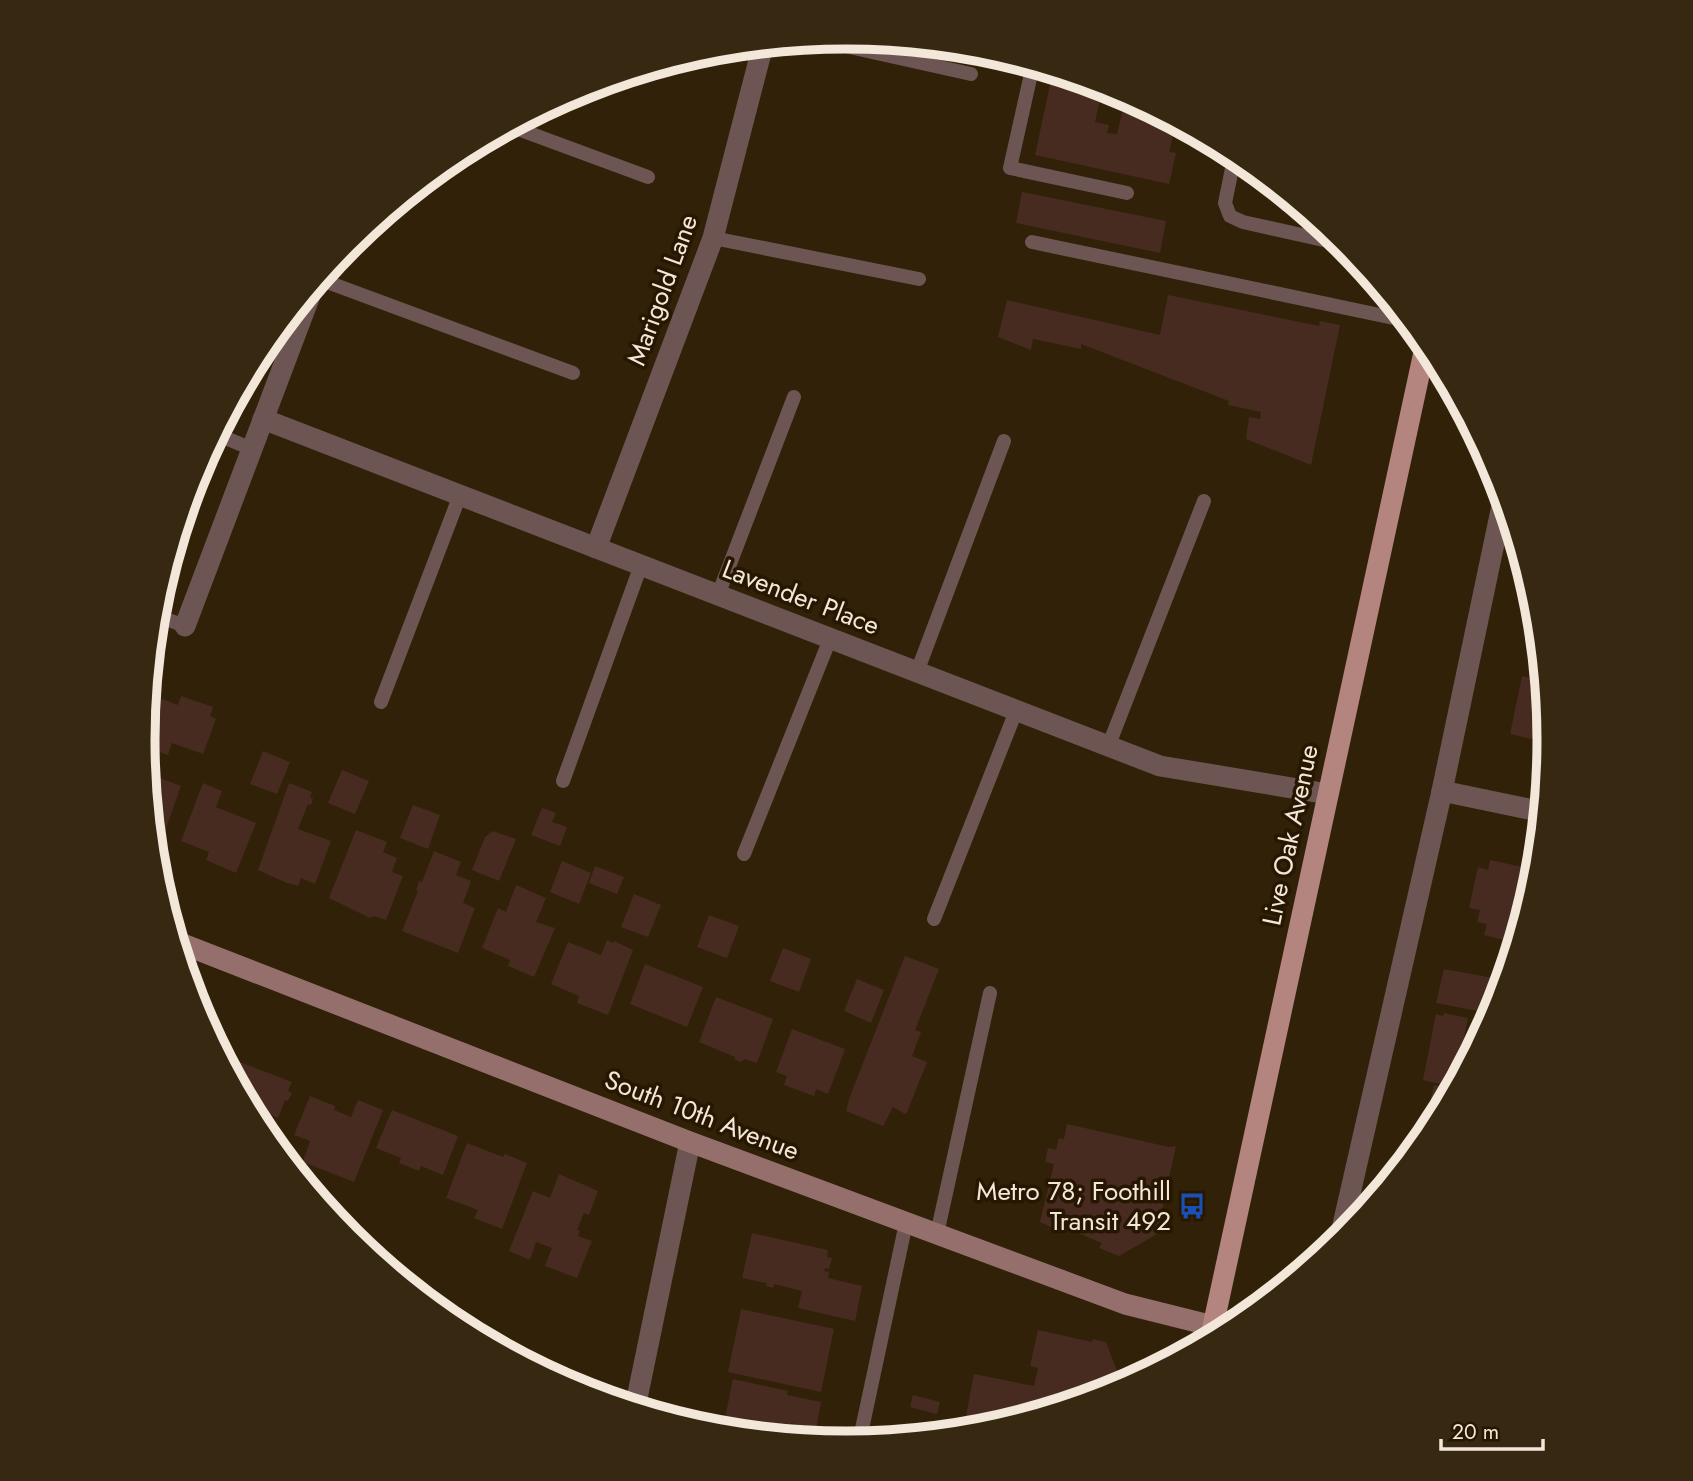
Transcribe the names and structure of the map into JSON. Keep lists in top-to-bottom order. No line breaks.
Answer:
{"streets":{"main road":["Live Oak Avenue"],"street":["Marigold Lane","Lavender Place","South 10th Avenue"]},"crossings":[["Marigold Lane","Lavender Place"],["Lavender Place","Live Oak Avenue"]],"places":{"bus stop":["Metro 78; Foothill Transit 492"]},"scale_bar":"20 m"}
